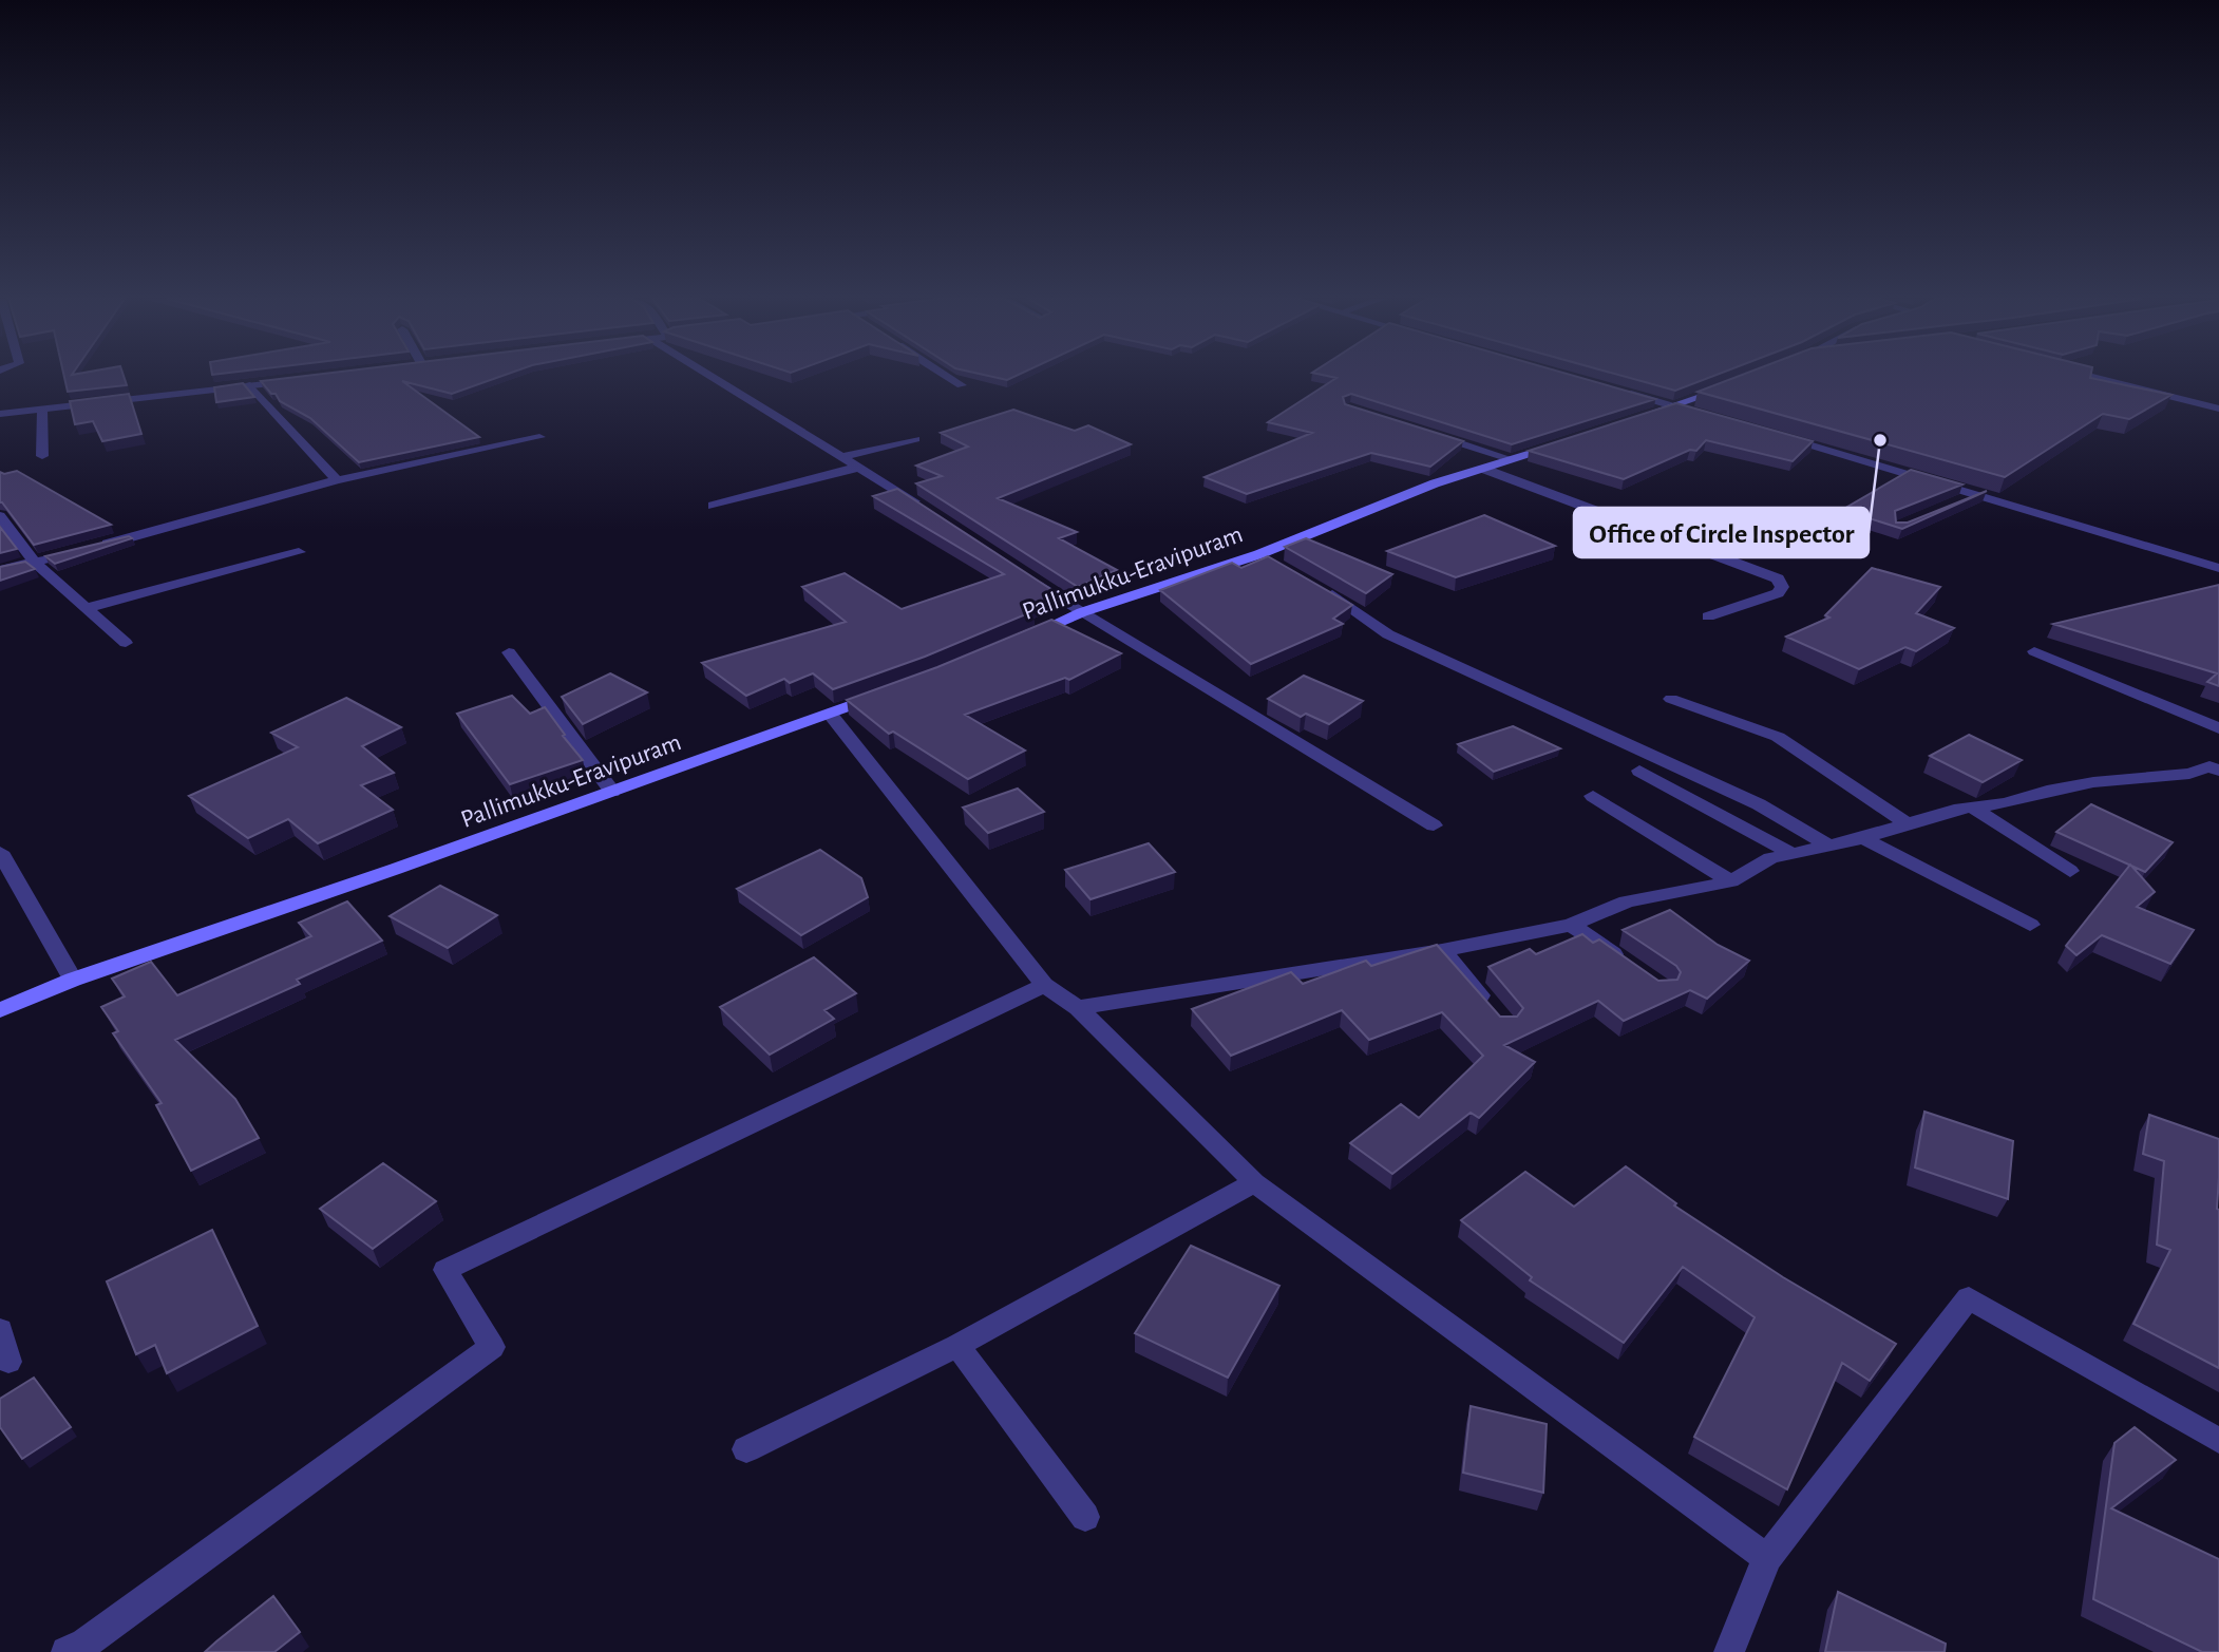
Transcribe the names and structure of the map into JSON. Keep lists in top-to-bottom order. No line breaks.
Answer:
{"streets":{"main road":["Pallimukku-Eravipuram"]},"places":["Office of Circle Inspector"]}
